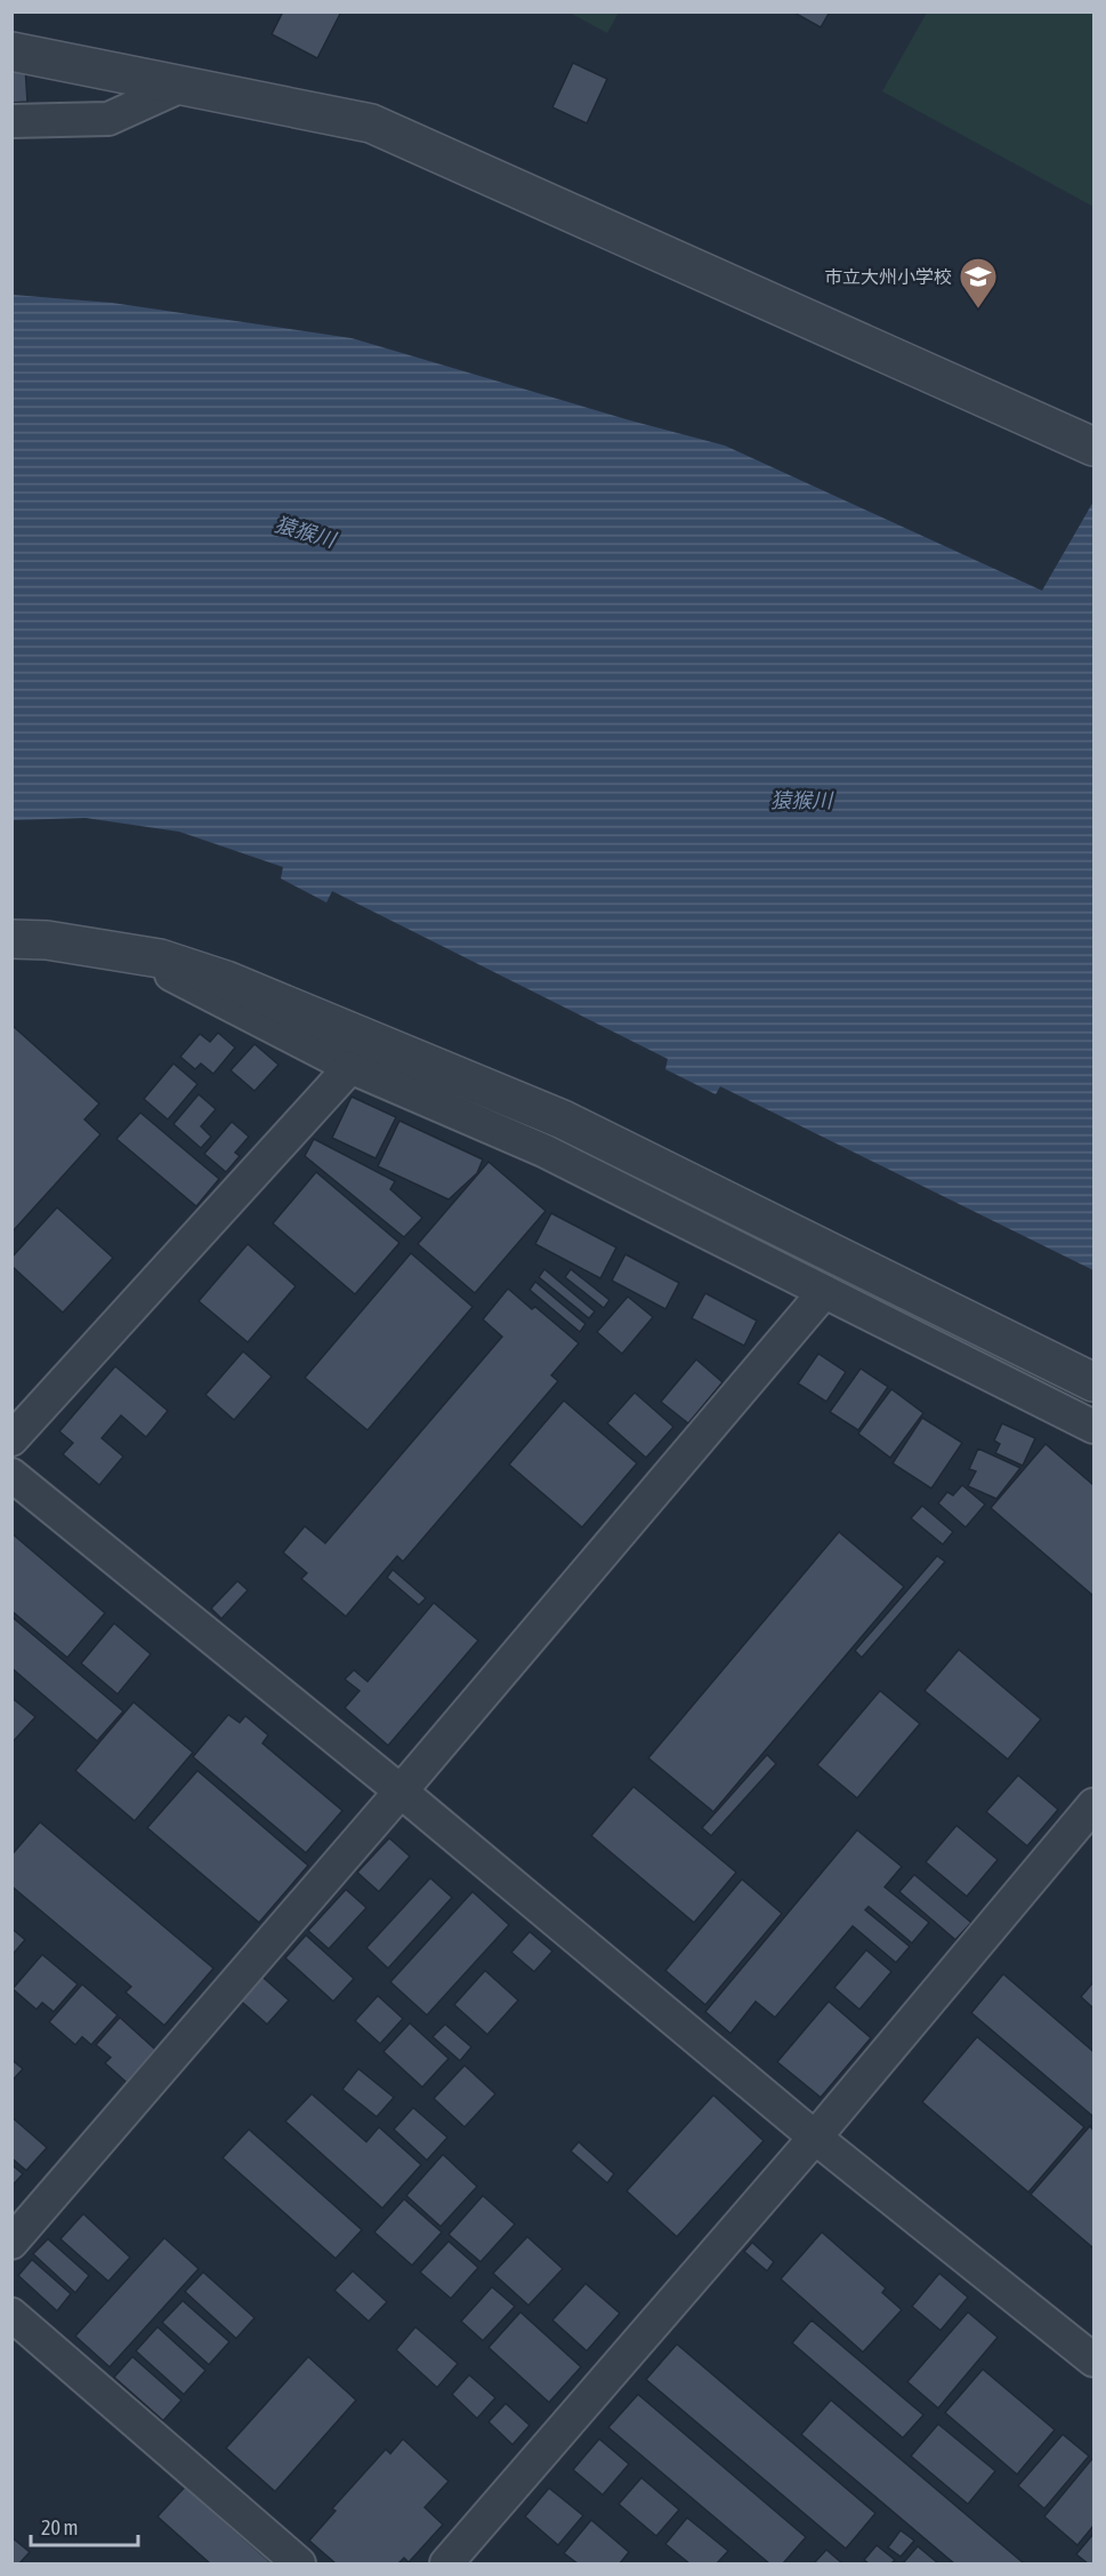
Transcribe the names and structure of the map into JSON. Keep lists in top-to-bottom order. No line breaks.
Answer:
{"water":["猿猴川"],"places":{"school or university":["市立大州小学校"]},"scale_bar":"20 m"}
